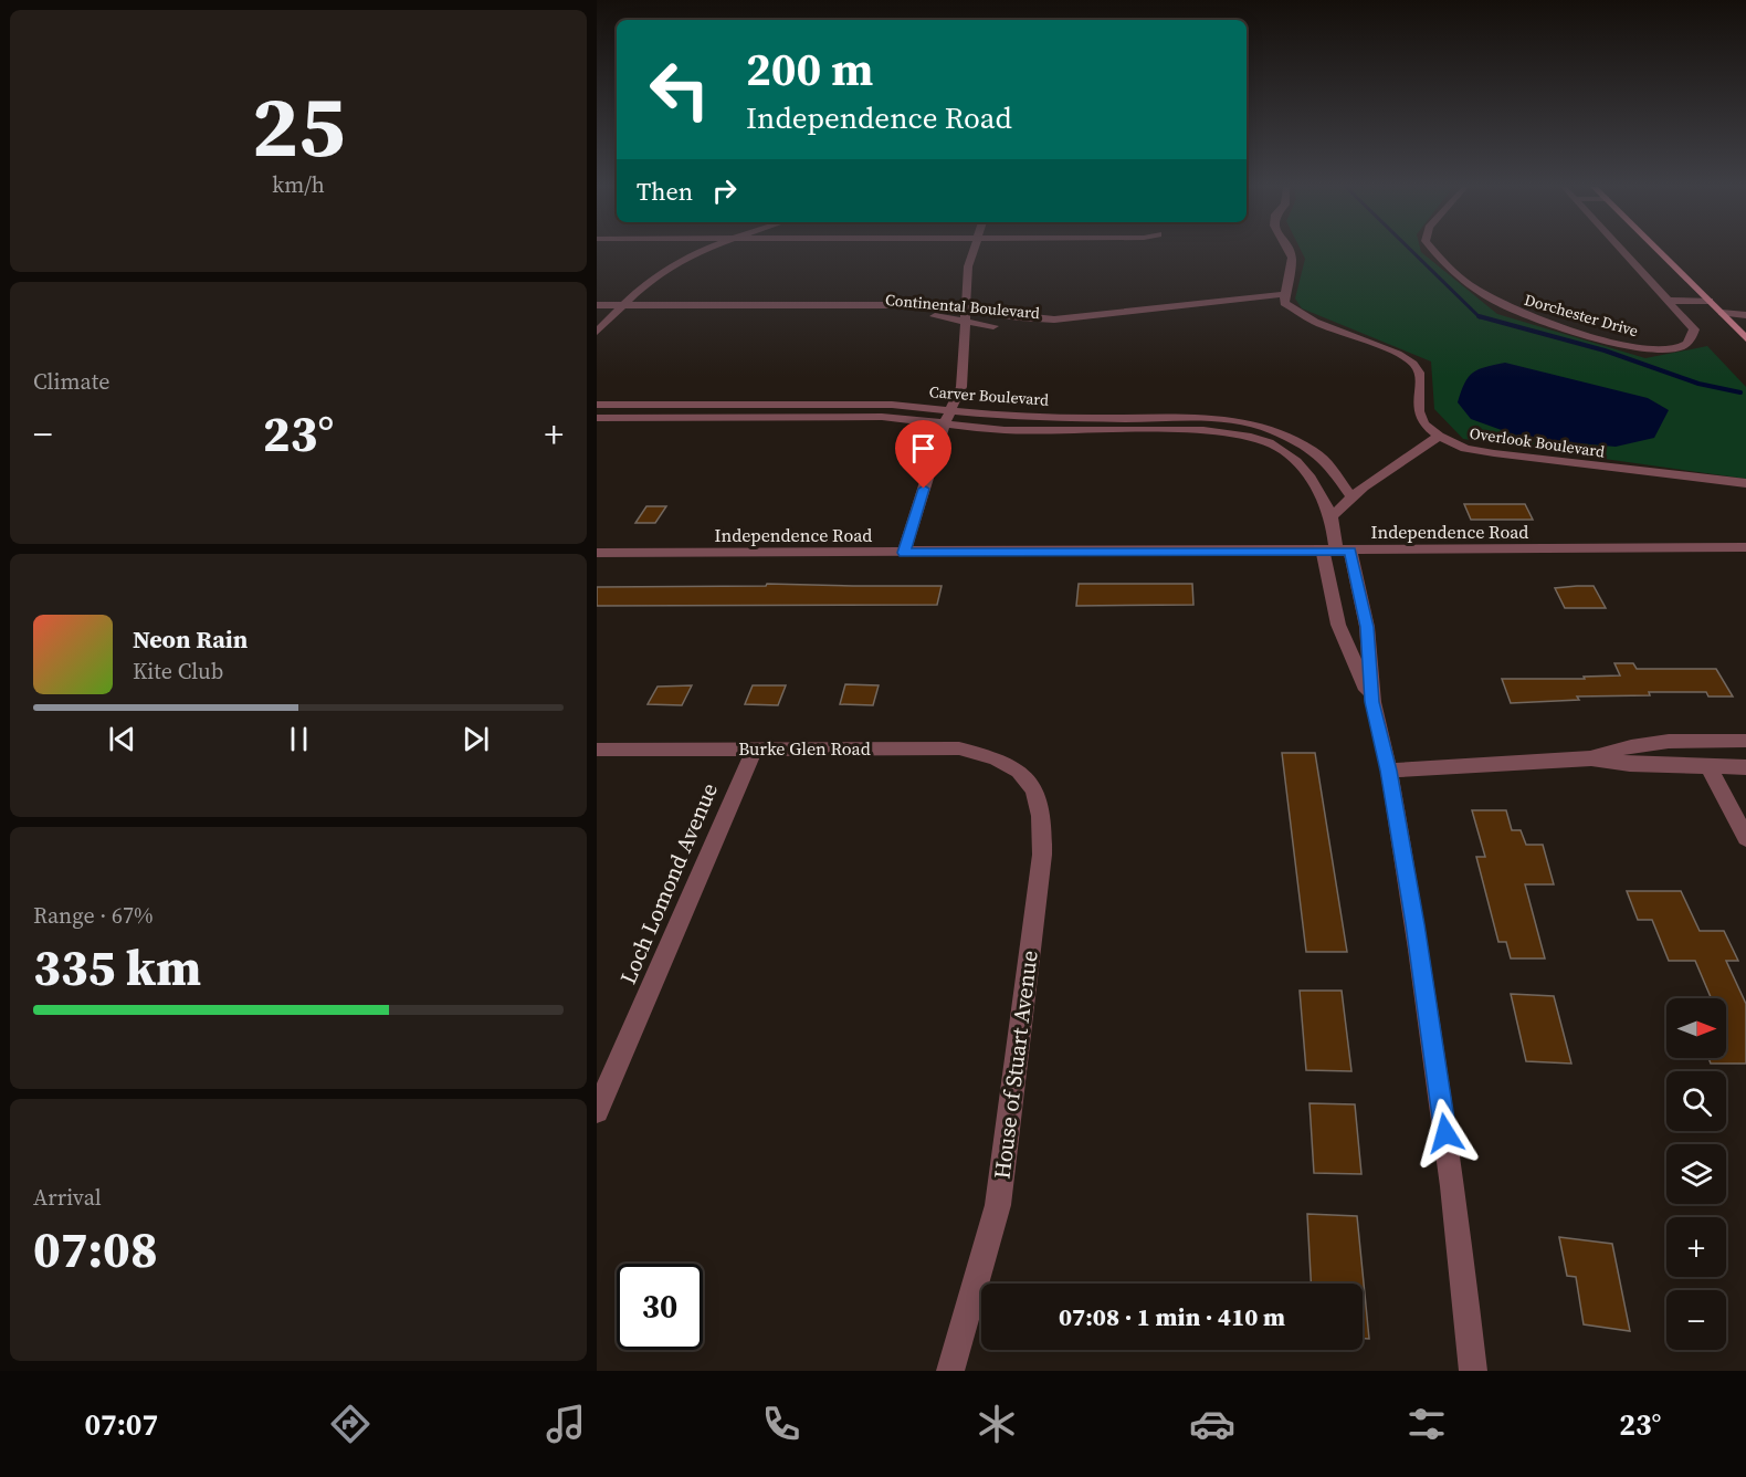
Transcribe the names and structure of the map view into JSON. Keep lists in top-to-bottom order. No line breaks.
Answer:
{"streets":{"street":["Continental Boulevard","Dorchester Drive","Carver Boulevard","Overlook Boulevard","Independence Road","Burke Glen Road","Loch Lomond Avenue","House of Stuart Avenue"]},"crossings":[["Continental Boulevard","Overlook Boulevard"],["Carver Boulevard","Independence Road"],["Burke Glen Road","Loch Lomond Avenue"],["Burke Glen Road","House of Stuart Avenue"]],"north":"right","page":{"tile":[["25","km/h"],"Climate",["Range · 67%","335 km"],["Arrival","07:08"]],"turn":["200 m","Independence Road"],"then":"Then","heat":["−","23°","+"],"song":["Neon Rain","Kite Club"],"map_buttons":["+","−"],"limit":"30","trip":"07:08 · 1 min · 410 m","tabs":["07:07","23°"]}}
